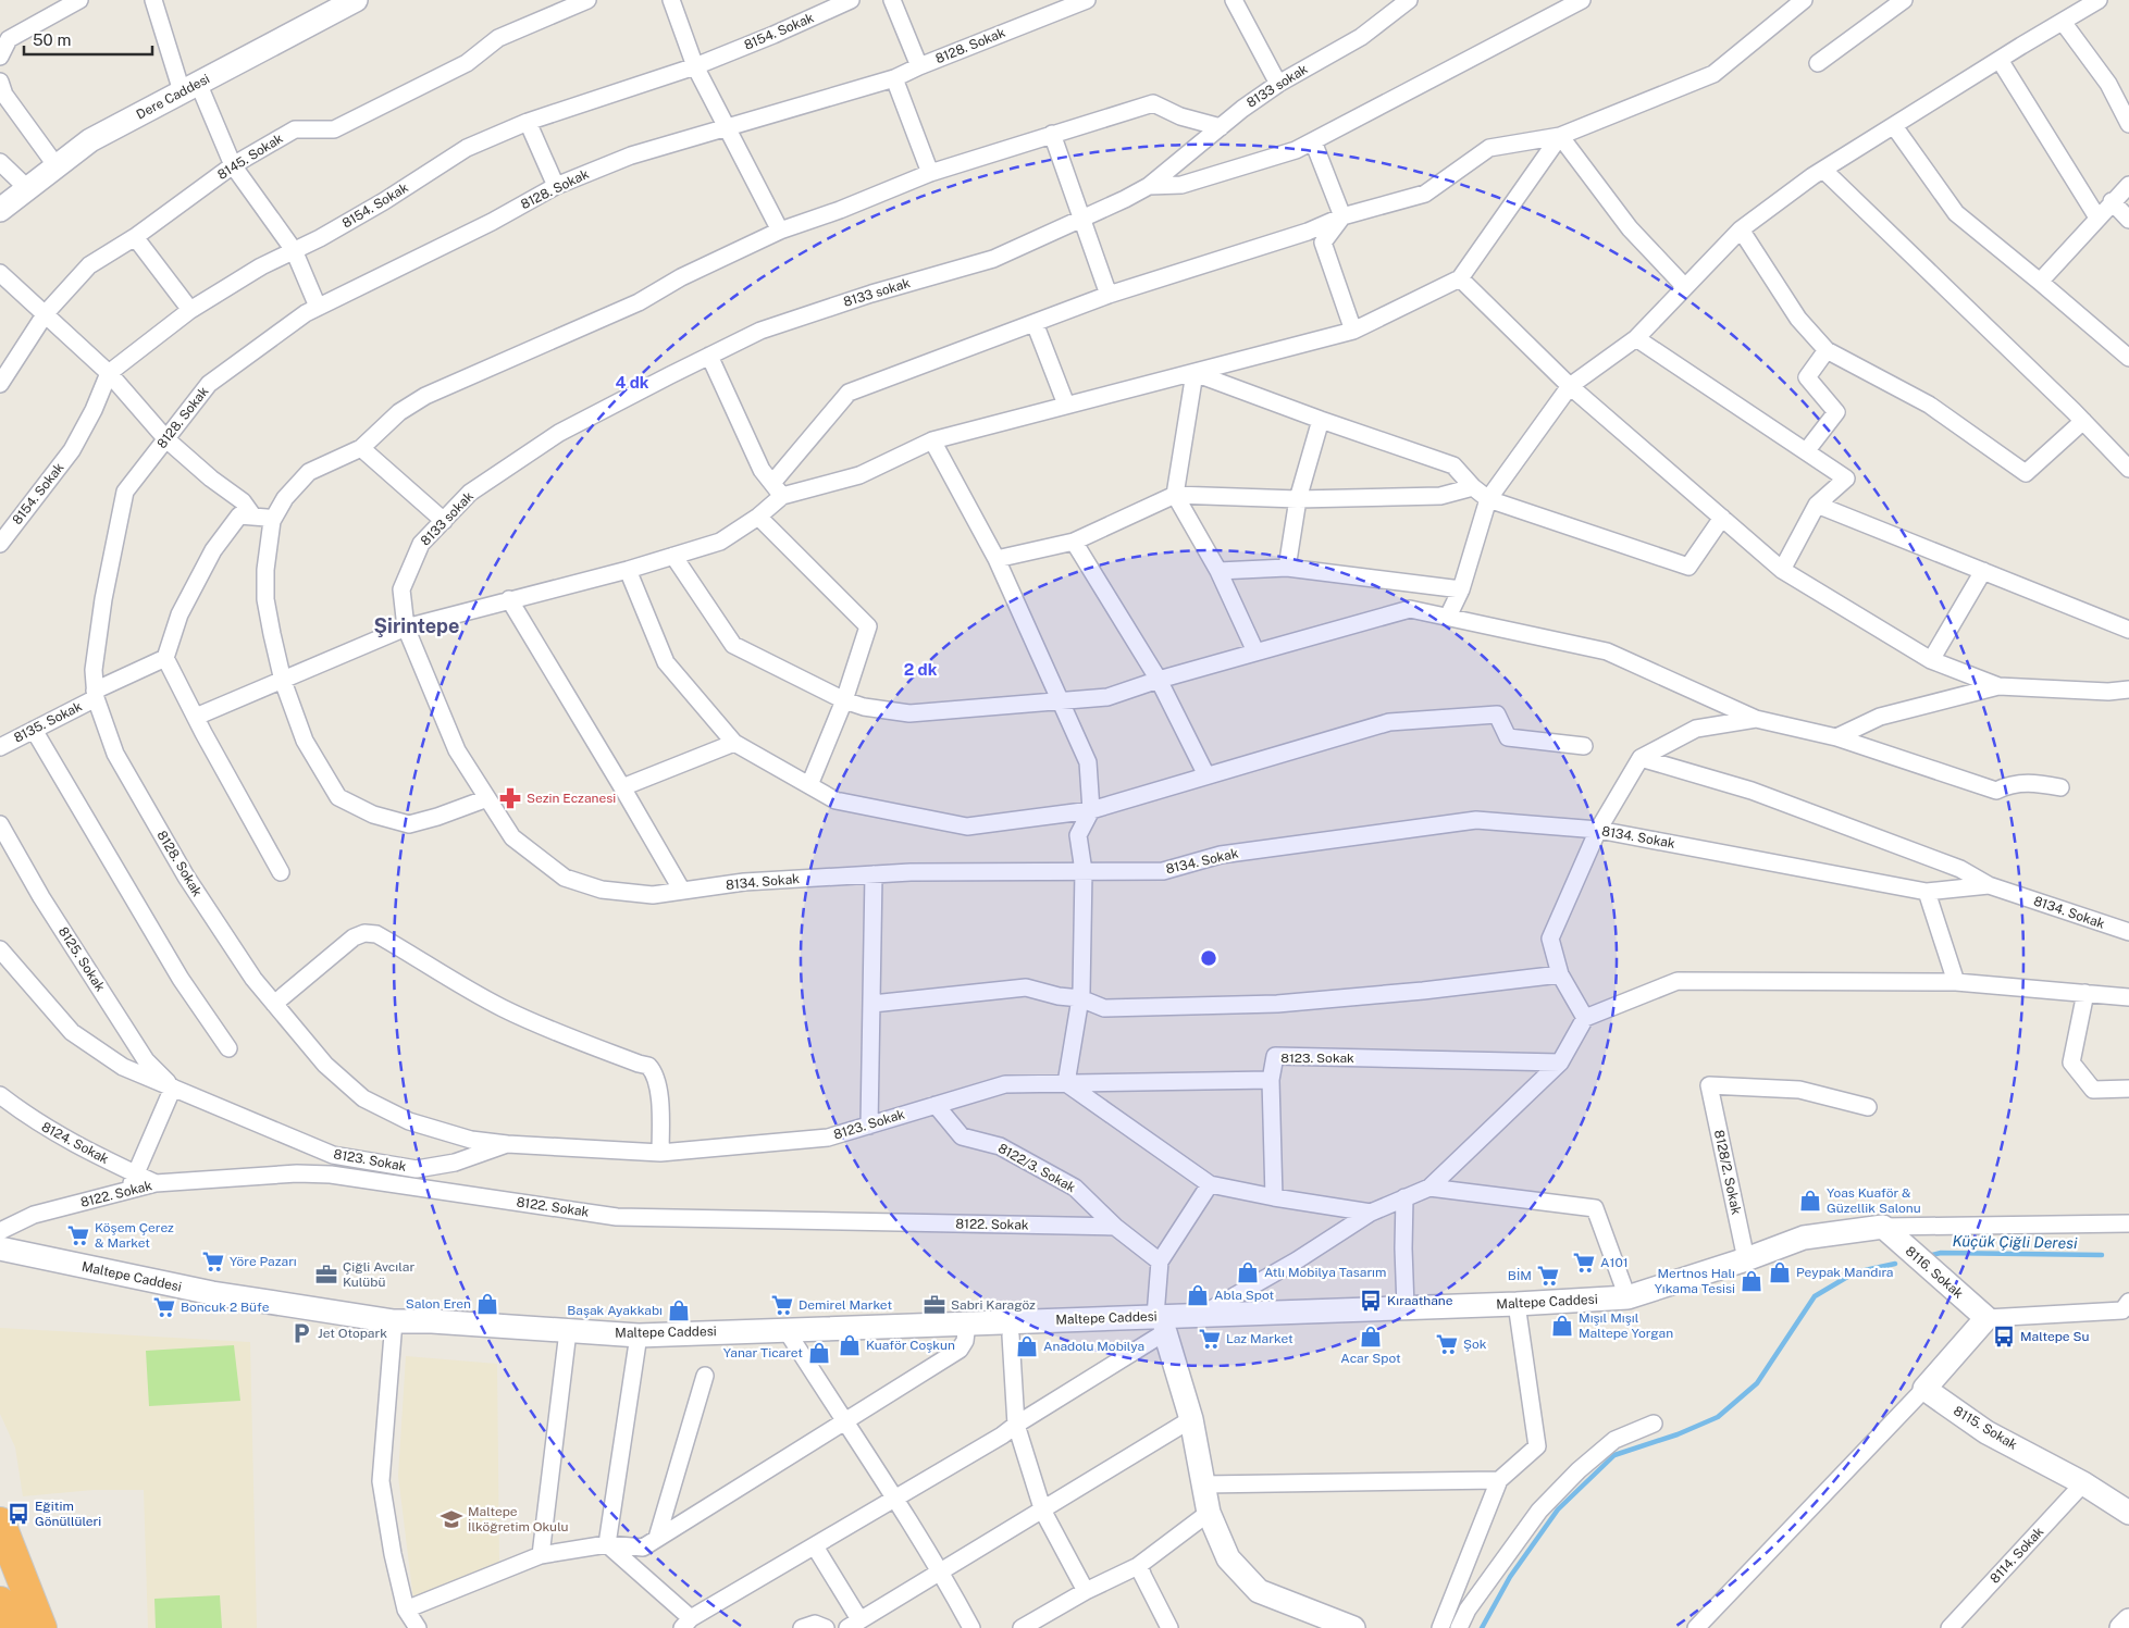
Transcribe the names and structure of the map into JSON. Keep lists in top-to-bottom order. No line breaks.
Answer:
{"streets":{"street":["8154. Sokak","8128. Sokak","8133 sokak","Dere Caddesi","8145. Sokak","8135. Sokak","8134. Sokak","8125. Sokak","8123. Sokak","8124. Sokak","8122/3. Sokak","8128/2. Sokak","8122. Sokak","8116. Sokak","Maltepe Caddesi","8115. Sokak","8114. Sokak"]},"crossings":[["8128. Sokak","8135. Sokak"],["8128. Sokak","8123. Sokak"],["8133 sokak","8134. Sokak"],["8125. Sokak","8123. Sokak"],["8123. Sokak","8122/3. Sokak"],["8124. Sokak","8122. Sokak"],["8122/3. Sokak","8122. Sokak"],["8128/2. Sokak","Maltepe Caddesi"],["8116. Sokak","Maltepe Caddesi"],["8115. Sokak","8114. Sokak"]],"districts":["Şirintepe"],"water":["Küçük Çiğli Deresi"],"places":{"pharmacy":["Sezin Eczanesi"],"shop":["Yoas Kuaför & Güzellik Salonu","Atlı Mobilya Tasarım","Peypak Mandıra","Mertnos Halı Yıkama Tesisi","Abla Spot","Salon Eren","Başak Ayakkabı","Mışıl Mışıl Maltepe Yorgan","Acar Spot","Kuaför Coşkun","Anadolu Mobilya","Yanar Ticaret"],"supermarket":["Köşem Çerez & Market","Yöre Pazarı","A101","BİM","Demirel Market","Boncuk 2 Büfe","Laz Market","Şok"],"office":["Çiğli Avcılar Kulübü","Sabri Karagöz"],"bus stop":["Kıraathane","Maltepe Su","Eğitim Gönüllüleri"],"parking":["Jet Otopark"],"school or university":["Maltepe İlköğretim Okulu"]},"scale_bar":"50 m","rings":["4 dk","2 dk"]}
